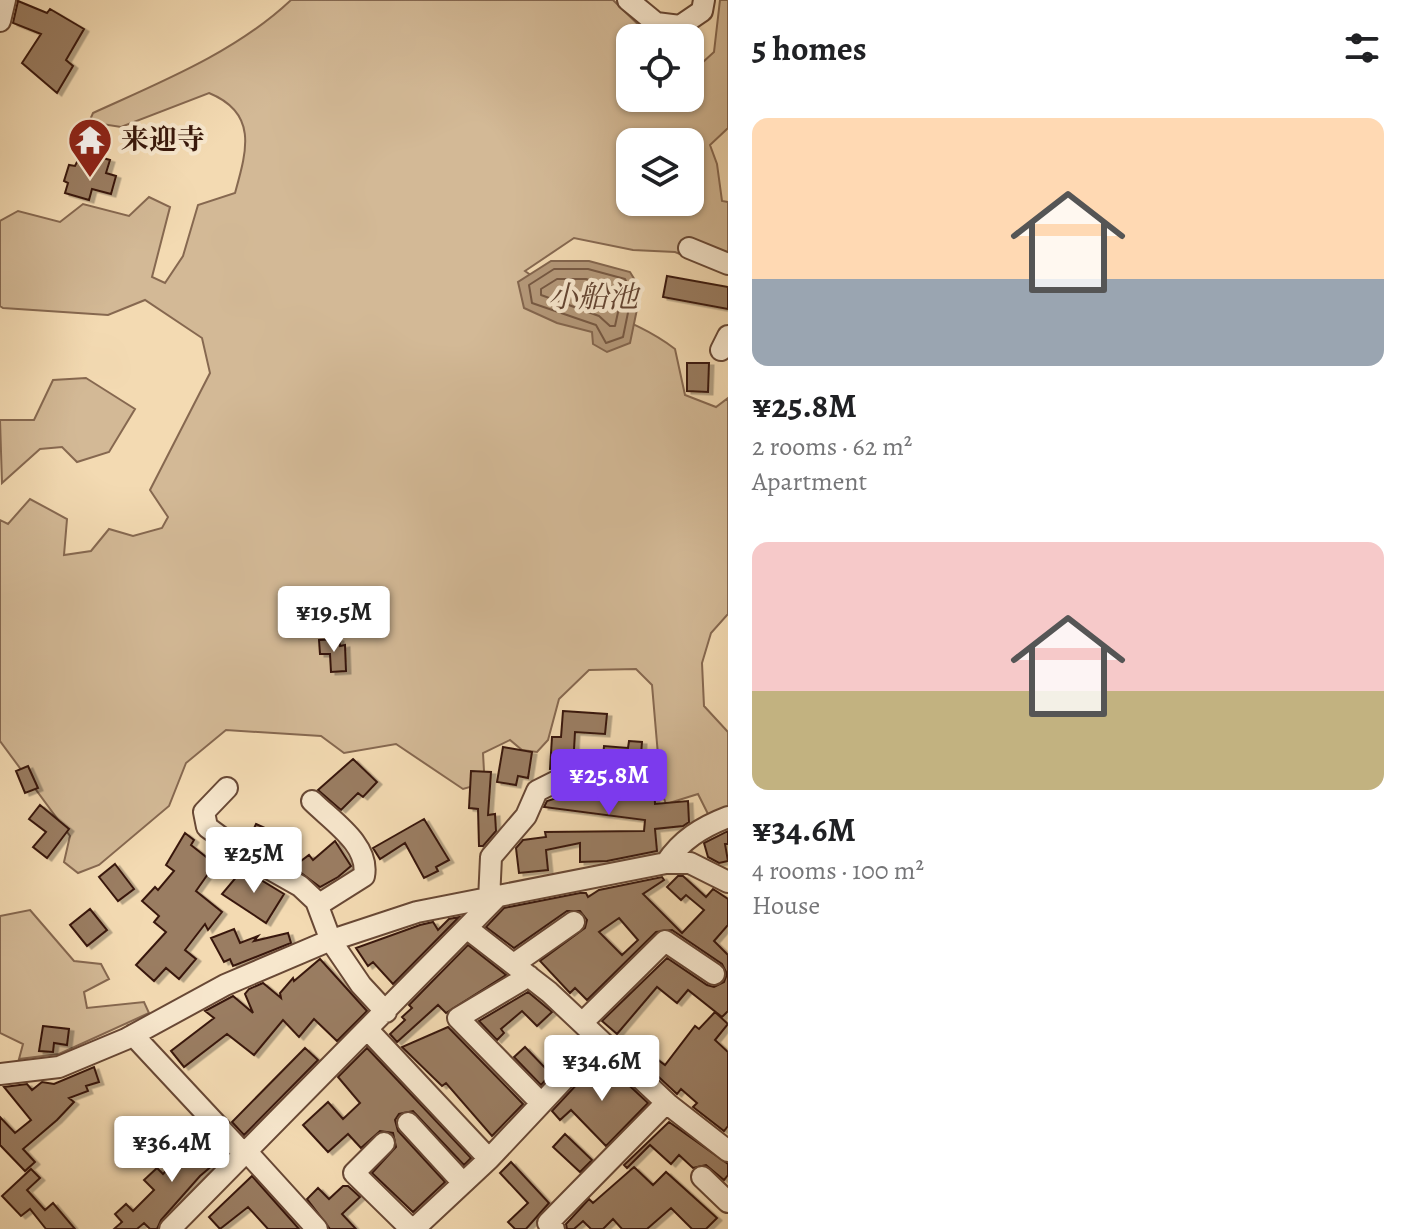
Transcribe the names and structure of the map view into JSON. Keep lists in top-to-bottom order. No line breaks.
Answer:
{"water":["小船池"],"places":{"temple":["来迎寺"]},"page":{"heading":"5 homes","list":[{"name":"¥25.8M","note":"2 rooms · 62 m² · Apartment"},{"name":"¥34.6M","note":"4 rooms · 100 m² · House"}],"price":["¥19.5M","¥25.8M","¥25M","¥34.6M","¥36.4M"]}}
